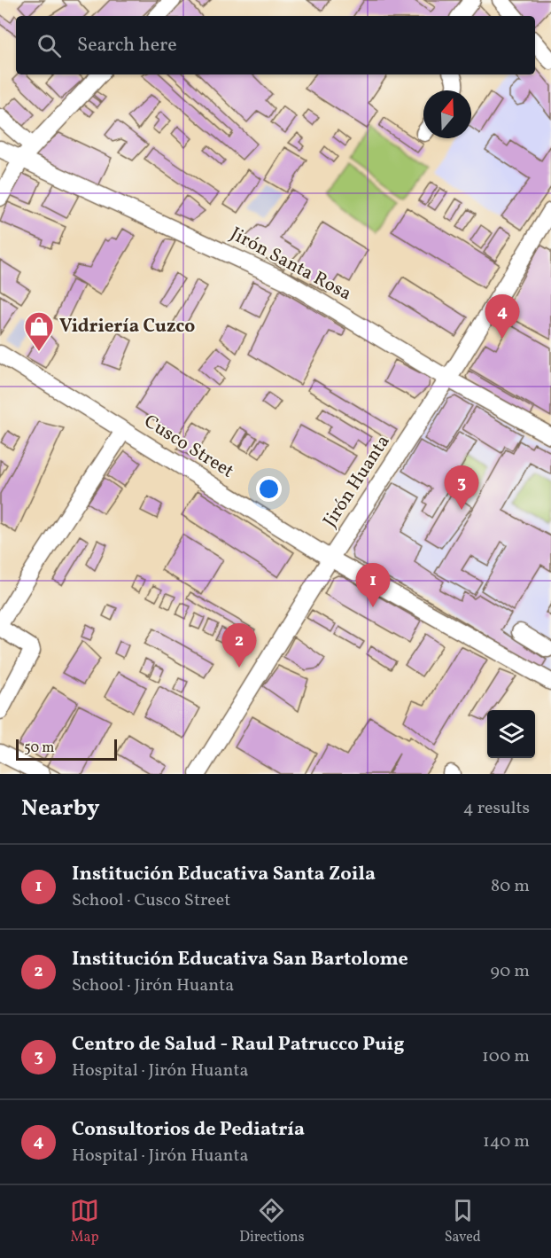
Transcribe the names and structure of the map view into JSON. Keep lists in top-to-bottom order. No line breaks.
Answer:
{"streets":{"street":["Jirón Santa Rosa","Cusco Street","Jirón Huanta"]},"crossings":[["Jirón Santa Rosa","Jirón Huanta"],["Cusco Street","Jirón Huanta"]],"places":{"shop":["Vidriería Cuzco"]},"scale_bar":"50 m","north":"top","page":{"search":"Search here","pins":["4","3","1","2"],"scale":"50 m","heading":["Nearby","4 results"],"list":[{"mark":"1","name":"Institución Educativa Santa Zoila","note":"School · Cusco Street","value":"80 m"},{"mark":"2","name":"Institución Educativa San Bartolome","note":"School · Jirón Huanta","value":"90 m"},{"mark":"3","name":"Centro de Salud - Raul Patrucco Puig","note":"Hospital · Jirón Huanta","value":"100 m"},{"mark":"4","name":"Consultorios de Pediatría","note":"Hospital · Jirón Huanta","value":"140 m"}],"nav":["Map","Directions","Saved"]}}
